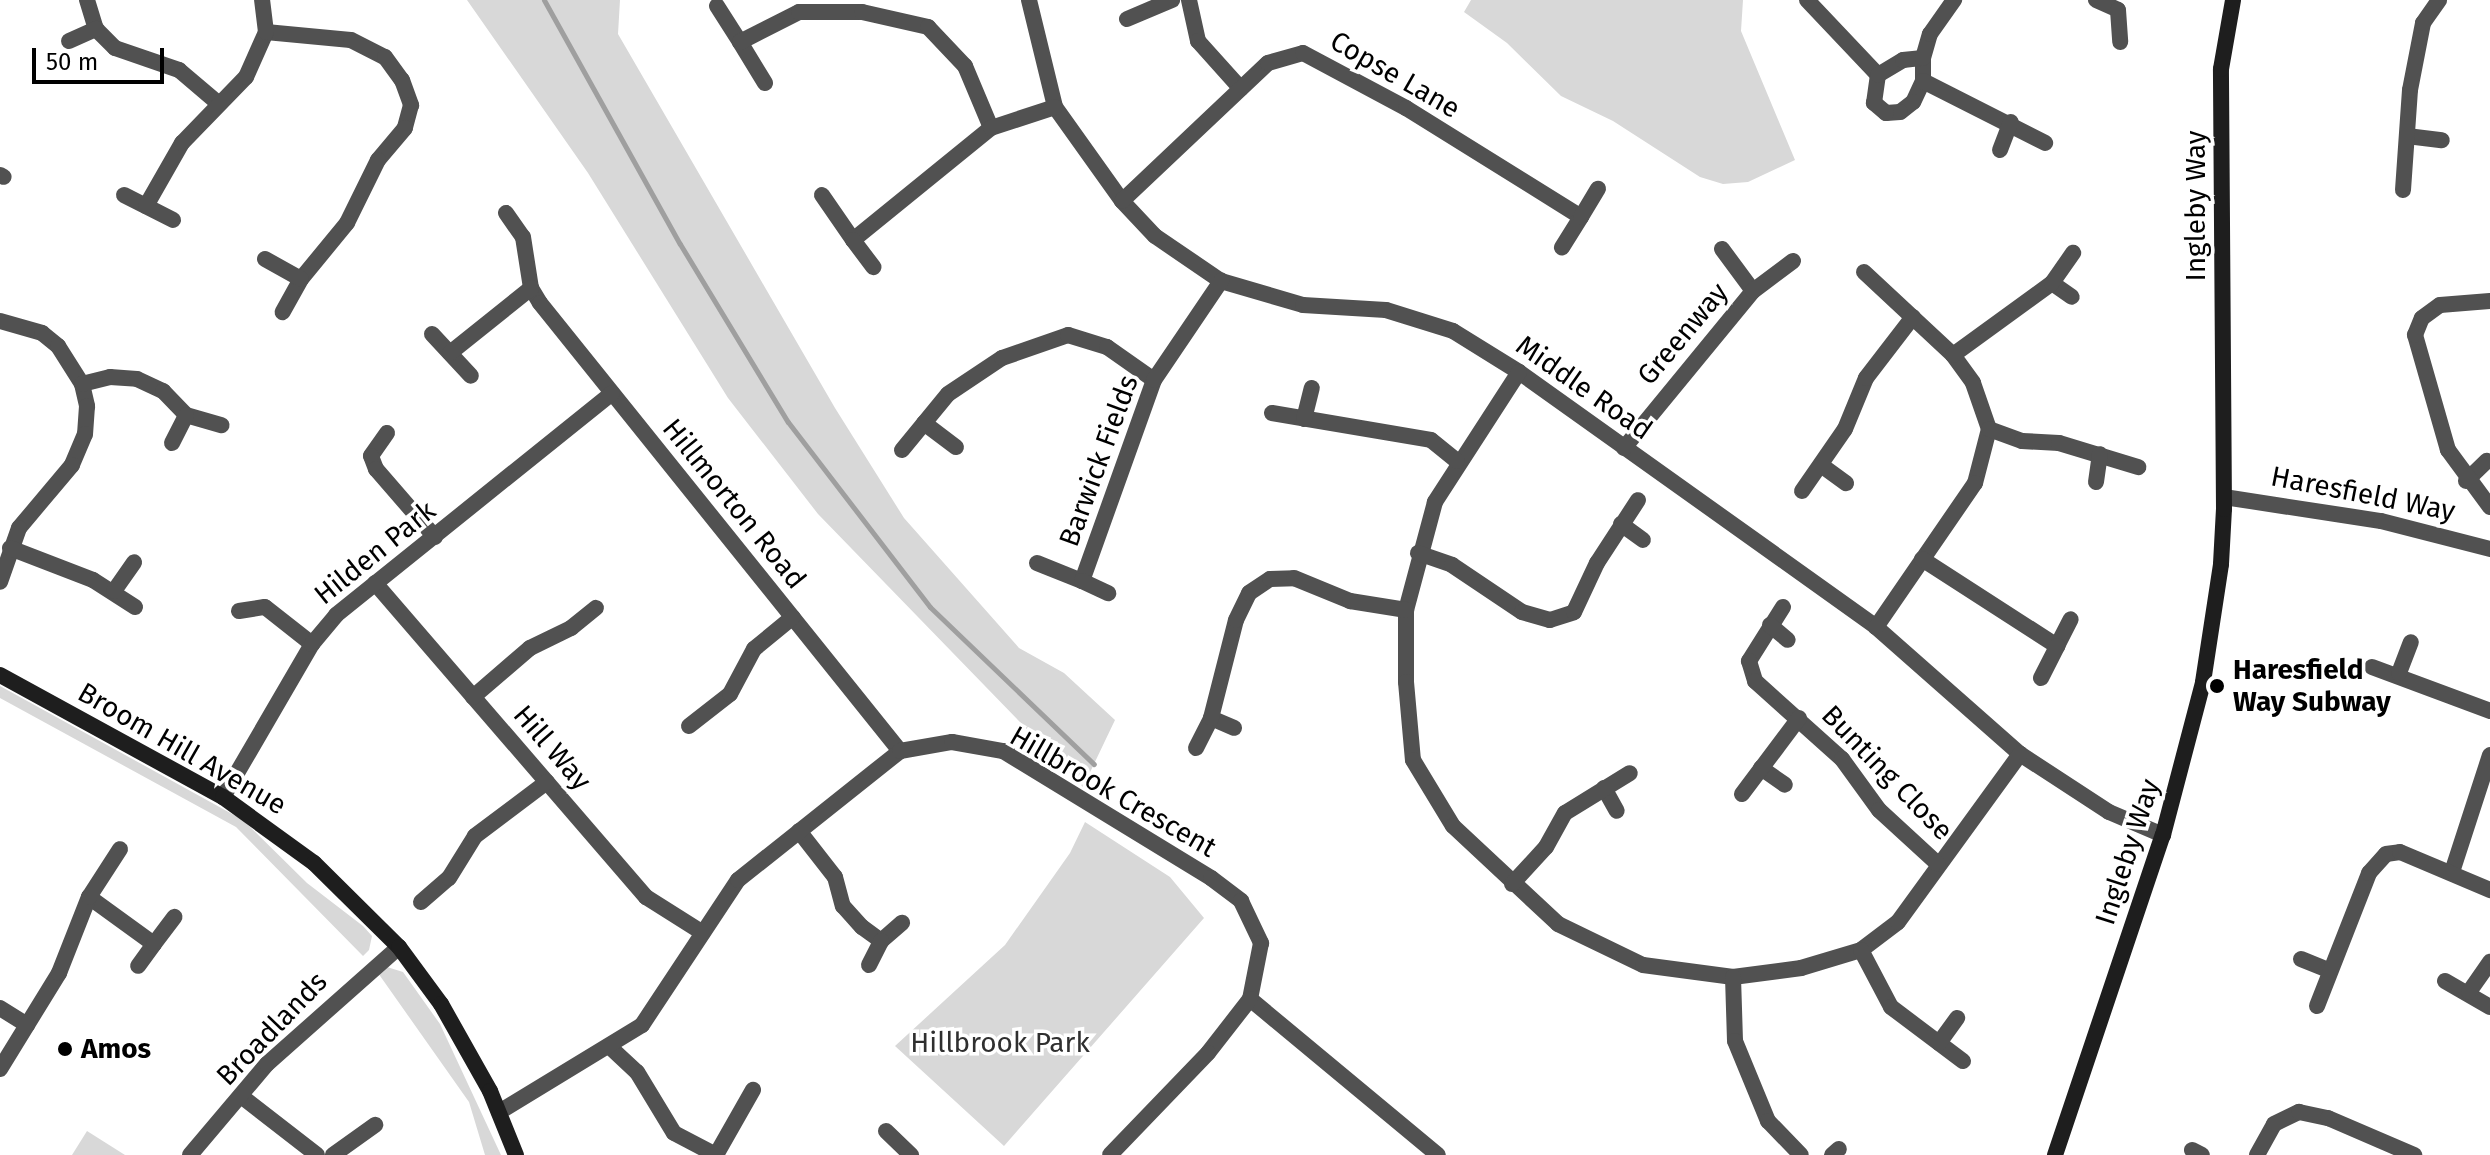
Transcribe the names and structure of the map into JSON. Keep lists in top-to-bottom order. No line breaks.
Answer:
{"streets":{"street":["Copse Lane","Ingleby Way","Greenway","Middle Road","Barwick Fields","Haresfield Way","Hillmorton Road","Hilden Park","Hill Way","Broom Hill Avenue","Bunting Close","Hillbrook Crescent","Broadlands"]},"crossings":[["Copse Lane","Middle Road"],["Ingleby Way","Middle Road"],["Ingleby Way","Haresfield Way"],["Greenway","Middle Road"],["Middle Road","Barwick Fields"],["Hillmorton Road","Hilden Park"],["Hillmorton Road","Hillbrook Crescent"],["Hilden Park","Hill Way"],["Hilden Park","Broom Hill Avenue"],["Hill Way","Hillbrook Crescent"],["Broom Hill Avenue","Hillbrook Crescent"],["Broom Hill Avenue","Broadlands"]],"parks":["Hillbrook Park"],"places":["Haresfield Way Subway","Amos"],"scale_bar":"50 m"}
